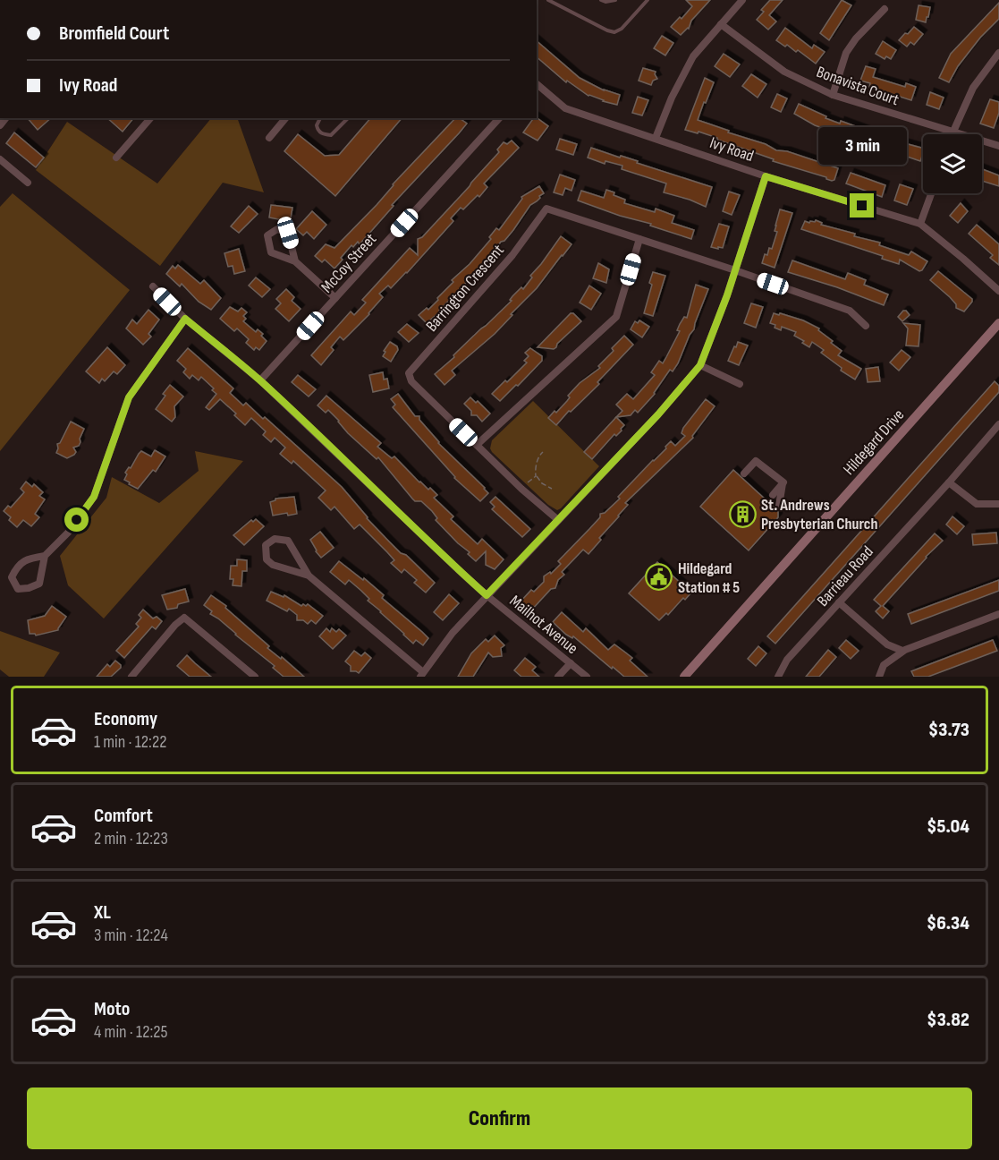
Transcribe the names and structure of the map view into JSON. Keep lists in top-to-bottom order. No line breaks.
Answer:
{"streets":{"street":["Bonavista Court","Ivy Road","McCoy Street","Barrington Crescent","Hildegard Drive","Barrieau Road","Mailhot Avenue"]},"crossings":[["McCoy Street","Mailhot Avenue"]],"places":{"building":["St. Andrews Presbyterian Church"],"public building":["Hildegard Station # 5"]},"page":{"banner":["Bromfield Court","Ivy Road"],"bubble":"3 min","list":[{"name":"Economy","note":"1 min · 12:22","value":"$3.73"},{"name":"Comfort","note":"2 min · 12:23","value":"$5.04"},{"name":"XL","note":"3 min · 12:24","value":"$6.34"},{"name":"Moto","note":"4 min · 12:25","value":"$3.82"}],"buttons":"Confirm"}}
